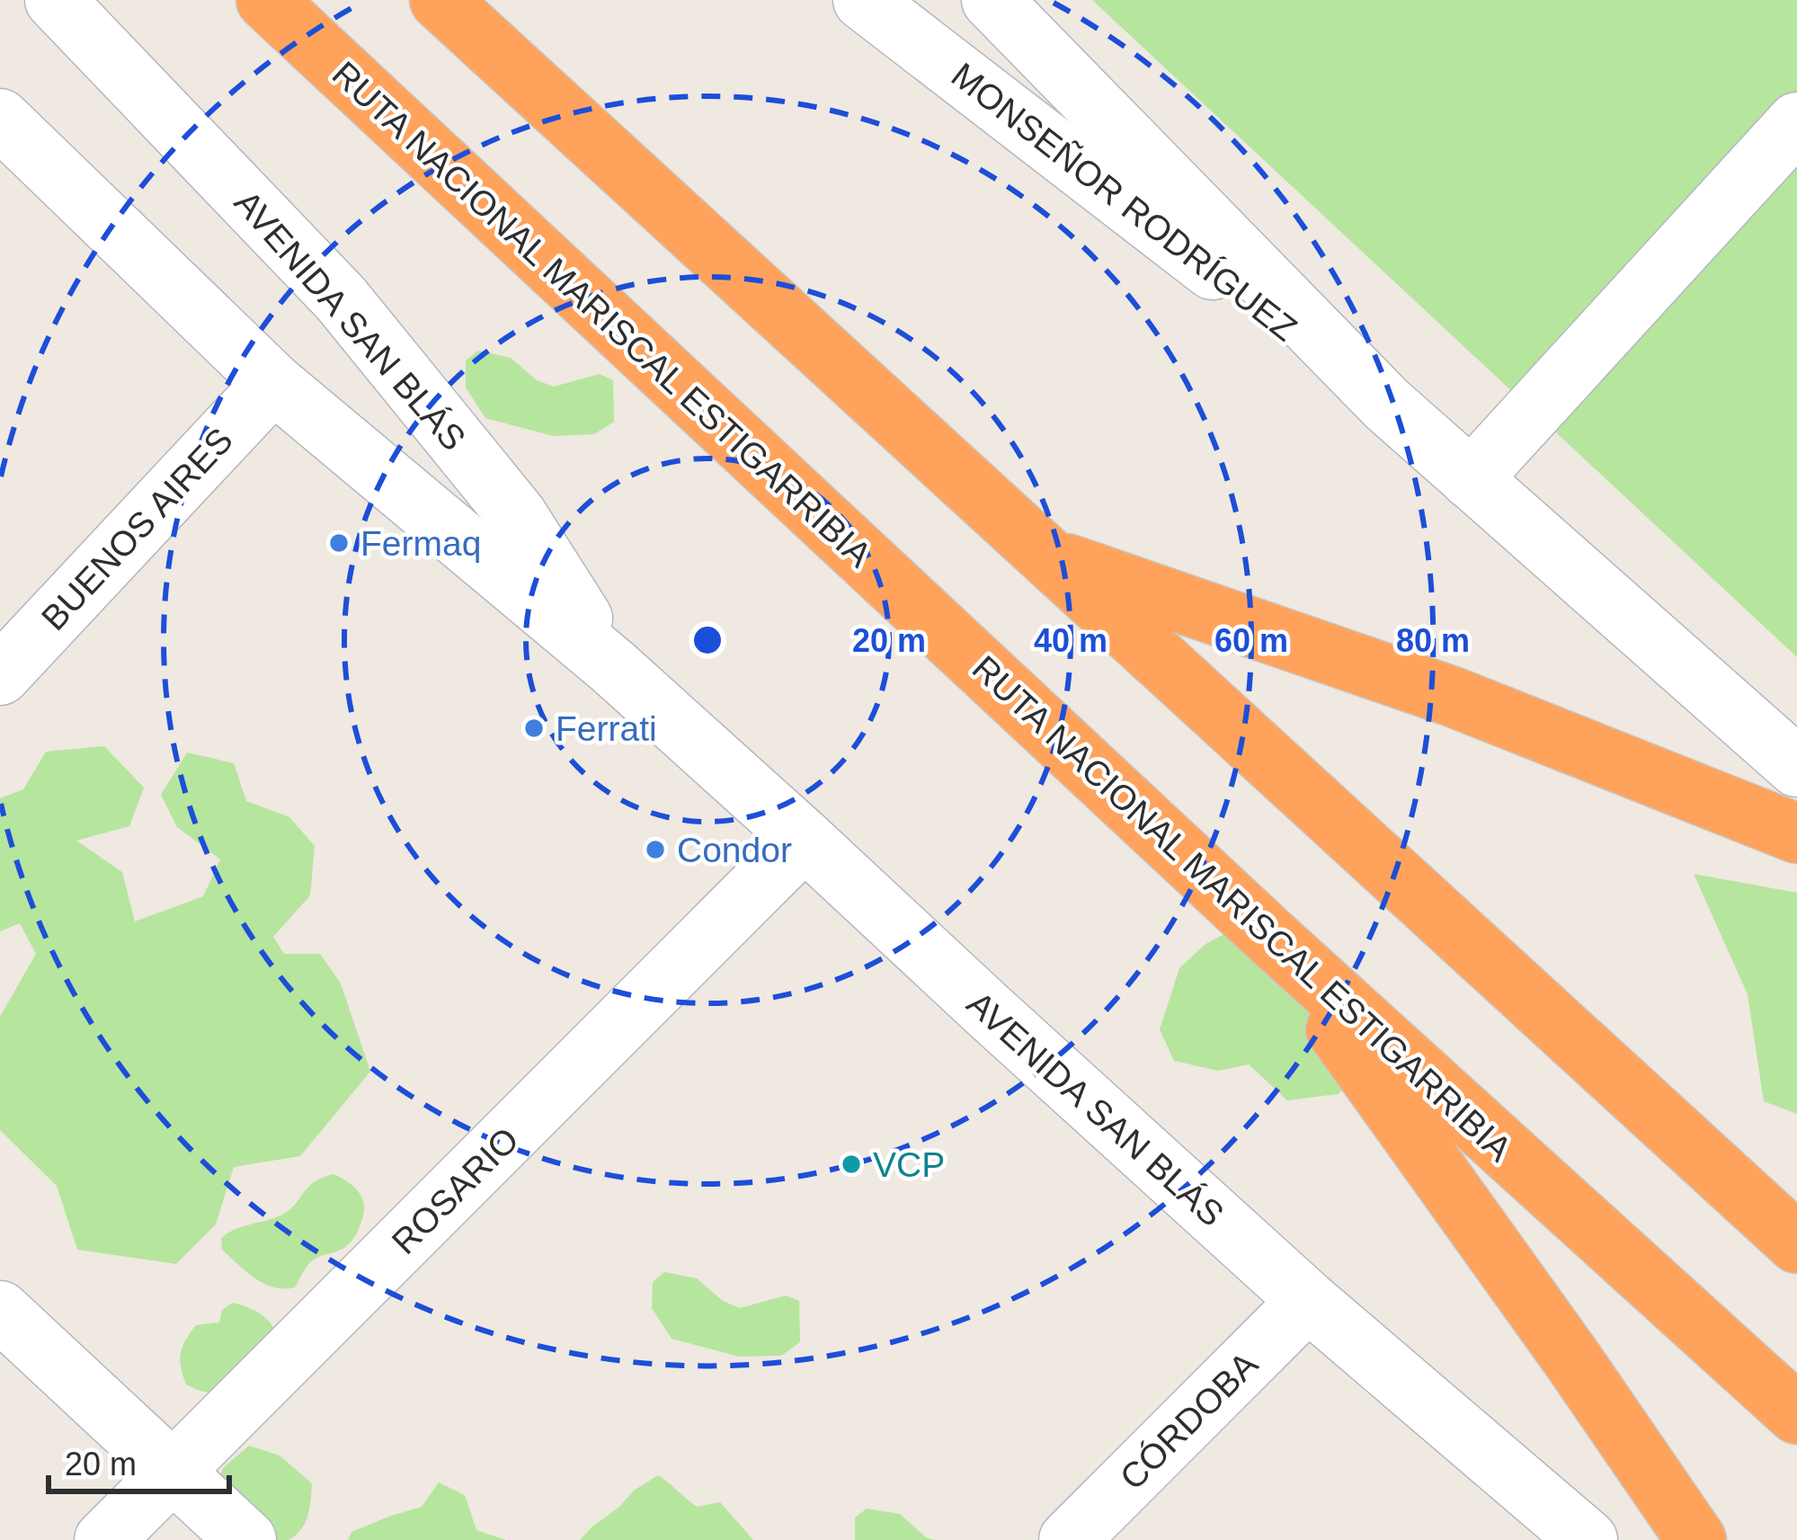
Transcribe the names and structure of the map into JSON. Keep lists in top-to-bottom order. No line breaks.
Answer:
{"streets":{"highway":["RUTA NACIONAL MARISCAL ESTIGARRIBIA"],"street":["MONSEÑOR RODRÍGUEZ","AVENIDA SAN BLÁS","BUENOS AIRES","ROSARIO","CÓRDOBA"]},"crossings":[["AVENIDA SAN BLÁS","BUENOS AIRES"],["AVENIDA SAN BLÁS","ROSARIO"],["AVENIDA SAN BLÁS","CÓRDOBA"]],"places":["Fermaq","Ferrati","Condor","VCP"],"scale_bar":"20 m","rings":["20 m","40 m","60 m","80 m"]}
